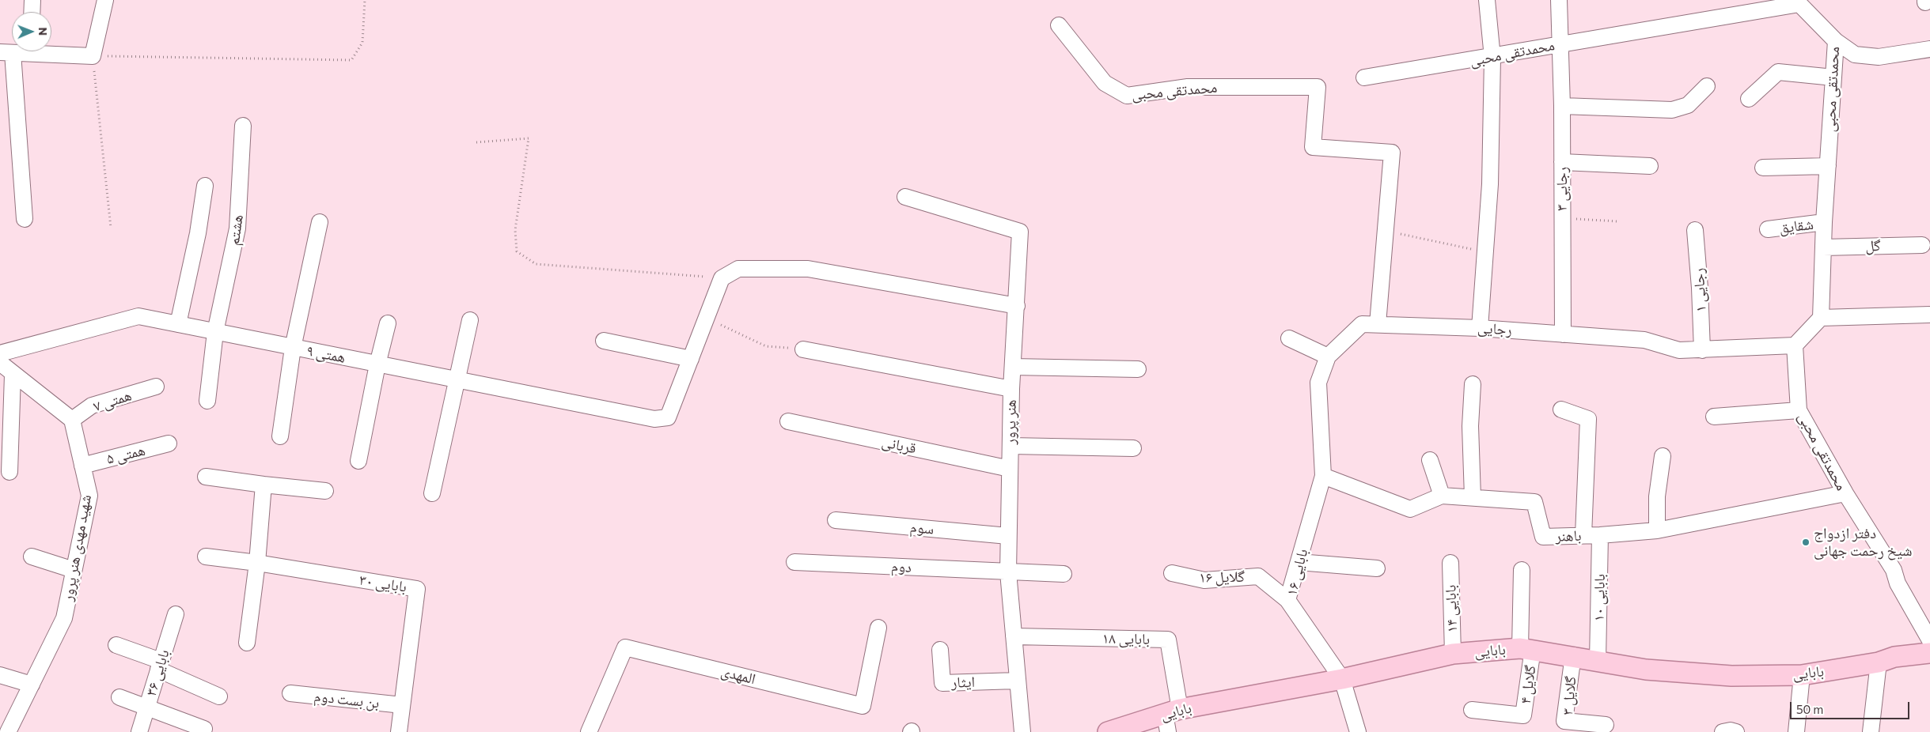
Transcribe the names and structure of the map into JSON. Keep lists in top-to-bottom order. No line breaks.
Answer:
{"streets":{"main road":["بابایی"],"street":["محمدتقی محبی","رجایی ۳","شقایق","هشتم","گل","رجایی ۱","رجایی","همتی ۹","همتی ۷","هنر پرور","قربانی","همتی ۵","سوم","باهنر","شهید مهدی هنر پرور","دوم","بابایی ۱۶","گلایل ۱۶","بابایی ۳۰","بابایی ۱۰","بابایی ۱۴","بابایی ۱۸","بابایی ۳۶","المهدی","ایثار","گلایل ۴","گلایل ۳","بن بست دوم"]},"crossings":[["محمدتقی محبی","رجایی ۳"],["محمدتقی محبی","شقایق"],["محمدتقی محبی","گل"],["محمدتقی محبی","رجایی"],["محمدتقی محبی","باهنر"],["رجایی ۳","رجایی"],["هشتم","همتی ۹"],["رجایی ۱","رجایی"],["رجایی","باهنر"],["رجایی","بابایی ۱۶"],["همتی ۷","شهید مهدی هنر پرور"],["هنر پرور","قربانی"],["هنر پرور","سوم"],["هنر پرور","دوم"],["هنر پرور","بابایی ۱۸"],["هنر پرور","ایثار"],["همتی ۵","شهید مهدی هنر پرور"],["باهنر","بابایی ۱۶"],["باهنر","بابایی ۱۰"],["بابایی ۱۶","گلایل ۱۶"],["بابایی ۱۶","بابایی"],["بابایی ۳۰","بن بست دوم"],["بابایی ۱۰","بابایی"],["بابایی ۱۴","بابایی"],["بابایی ۱۸","بابایی"],["بابایی","گلایل ۴"],["بابایی","گلایل ۳"]],"places":["دفتر ازدواج شیخ رحمت جهانی"],"scale_bar":"50 m","north":"right"}
